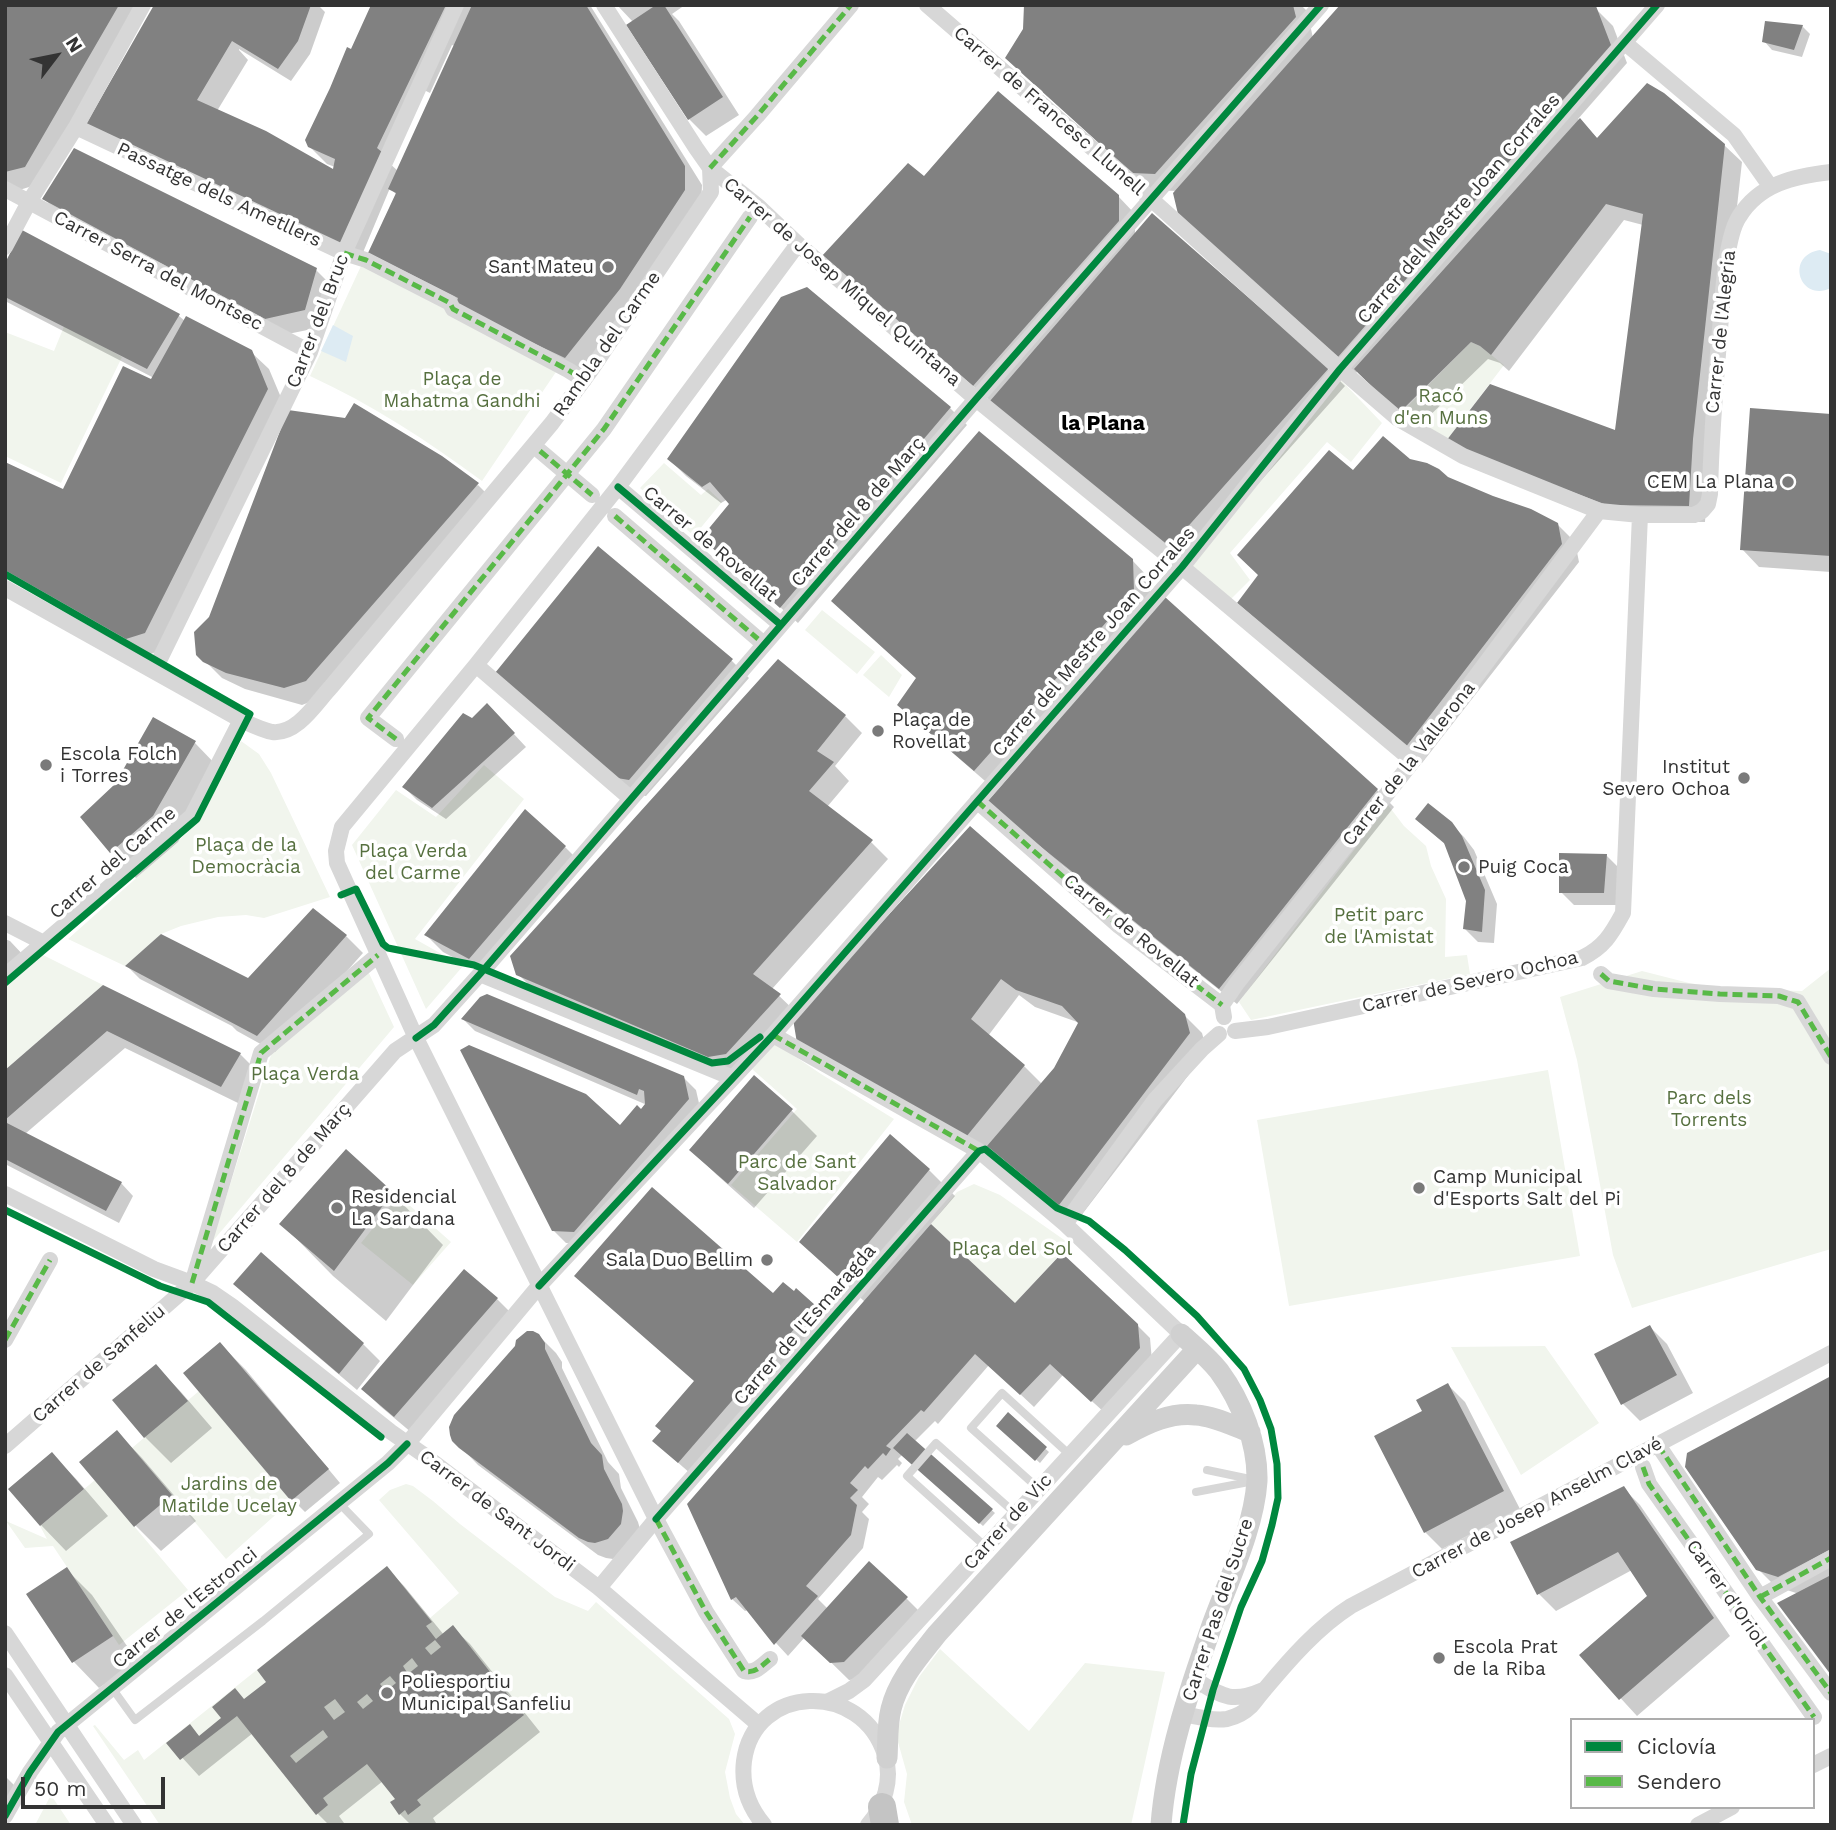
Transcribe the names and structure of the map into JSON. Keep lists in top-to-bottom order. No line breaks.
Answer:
{"streets":{"street":["Carrer de Francesc Llunell","Passatge dels Ametllers","Carrer del Mestre Joan Corrales","Carrer Serra del Montsec","Carrer de Josep Miquel Quintana","Carrer del Bruc","Carrer de l'Alegria","Rambla del Carme","Carrer del 8 de Març","Carrer de Rovellat","Carrer de la Vallerona","Carrer del Carme","Carrer de Severo Ochoa","Carrer de l'Esmaragda","Carrer de Sanfeliu","Carrer de Josep Anselm Clavé","Carrer de Sant Jordi","Carrer de Vic","Carrer d'Oriol","Carrer de l'Estronci","Carrer Pas del Sucre"]},"crossings":[["Carrer de Francesc Llunell","Carrer del Mestre Joan Corrales"],["Carrer de Francesc Llunell","Carrer de l'Alegria"],["Carrer de Francesc Llunell","Carrer del 8 de Març"],["Carrer de Francesc Llunell","Carrer de la Vallerona"],["Carrer de Francesc Llunell","Carrer de Severo Ochoa"],["Passatge dels Ametllers","Carrer del Bruc"],["Passatge dels Ametllers","Rambla del Carme"],["Carrer del Mestre Joan Corrales","Carrer de Josep Miquel Quintana"],["Carrer del Mestre Joan Corrales","Carrer de Rovellat"],["Carrer del Mestre Joan Corrales","Carrer de Sant Jordi"],["Carrer del Mestre Joan Corrales","Carrer de l'Estronci"],["Carrer Serra del Montsec","Carrer del Bruc"],["Carrer de Josep Miquel Quintana","Rambla del Carme"],["Carrer de Josep Miquel Quintana","Carrer del 8 de Març"],["Carrer de Josep Miquel Quintana","Carrer de la Vallerona"],["Rambla del Carme","Carrer del Carme"],["Carrer del 8 de Març","Carrer de Rovellat"],["Carrer del 8 de Març","Carrer de Sanfeliu"],["Carrer del 8 de Març","Carrer de Sant Jordi"],["Carrer de Rovellat","Carrer de la Vallerona"],["Carrer de Rovellat","Carrer de Severo Ochoa"],["Carrer de la Vallerona","Carrer de Severo Ochoa"],["Carrer de Sanfeliu","Carrer de Sant Jordi"],["Carrer de Josep Anselm Clavé","Carrer d'Oriol"],["Carrer de Josep Anselm Clavé","Carrer Pas del Sucre"],["Carrer de Sant Jordi","Carrer de l'Estronci"],["Carrer de Vic","Carrer Pas del Sucre"]],"districts":["la Plana"],"parks":["Plaça de Mahatma Gandhi","Racó d'en Muns","Plaça de la Democràcia","Plaça Verda del Carme","Petit parc de l'Amistat","Plaça Verda","Parc dels Torrents","Parc de Sant Salvador","Plaça del Sol","Jardins de Matilde Ucelay"],"places":["Sant Mateu","CEM La Plana","Plaça de Rovellat","Escola Folch i Torres","Institut Severo Ochoa","Puig Coca","Camp Municipal d'Esports Salt del Pi","Residencial La Sardana","Sala Duo Bellim","Escola Prat de la Riba","Poliesportiu Municipal Sanfeliu"],"legend":["Ciclovía","Sendero"],"scale_bar":"50 m","north":"top right"}
